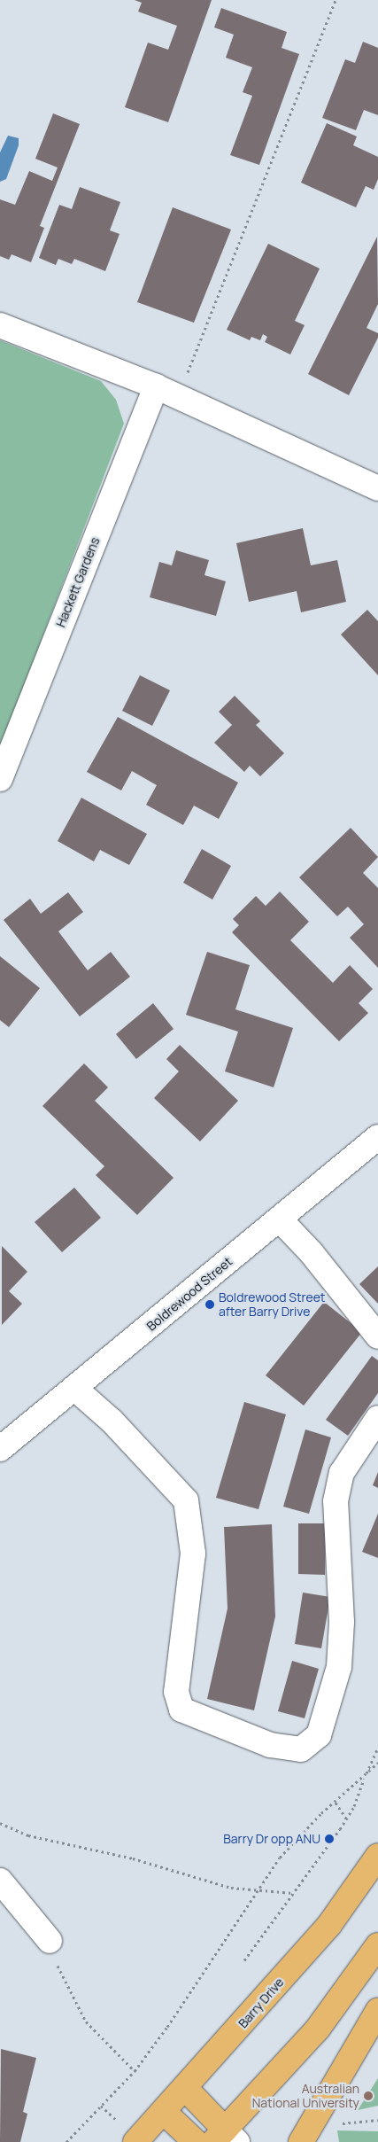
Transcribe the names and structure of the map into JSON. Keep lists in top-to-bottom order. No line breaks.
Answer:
{"streets":{"main road":["Barry Drive"],"street":["Hackett Gardens","Boldrewood Street"]},"places":["Boldrewood Street after Barry Drive","Barry Dr opp ANU","Australian National University"]}
